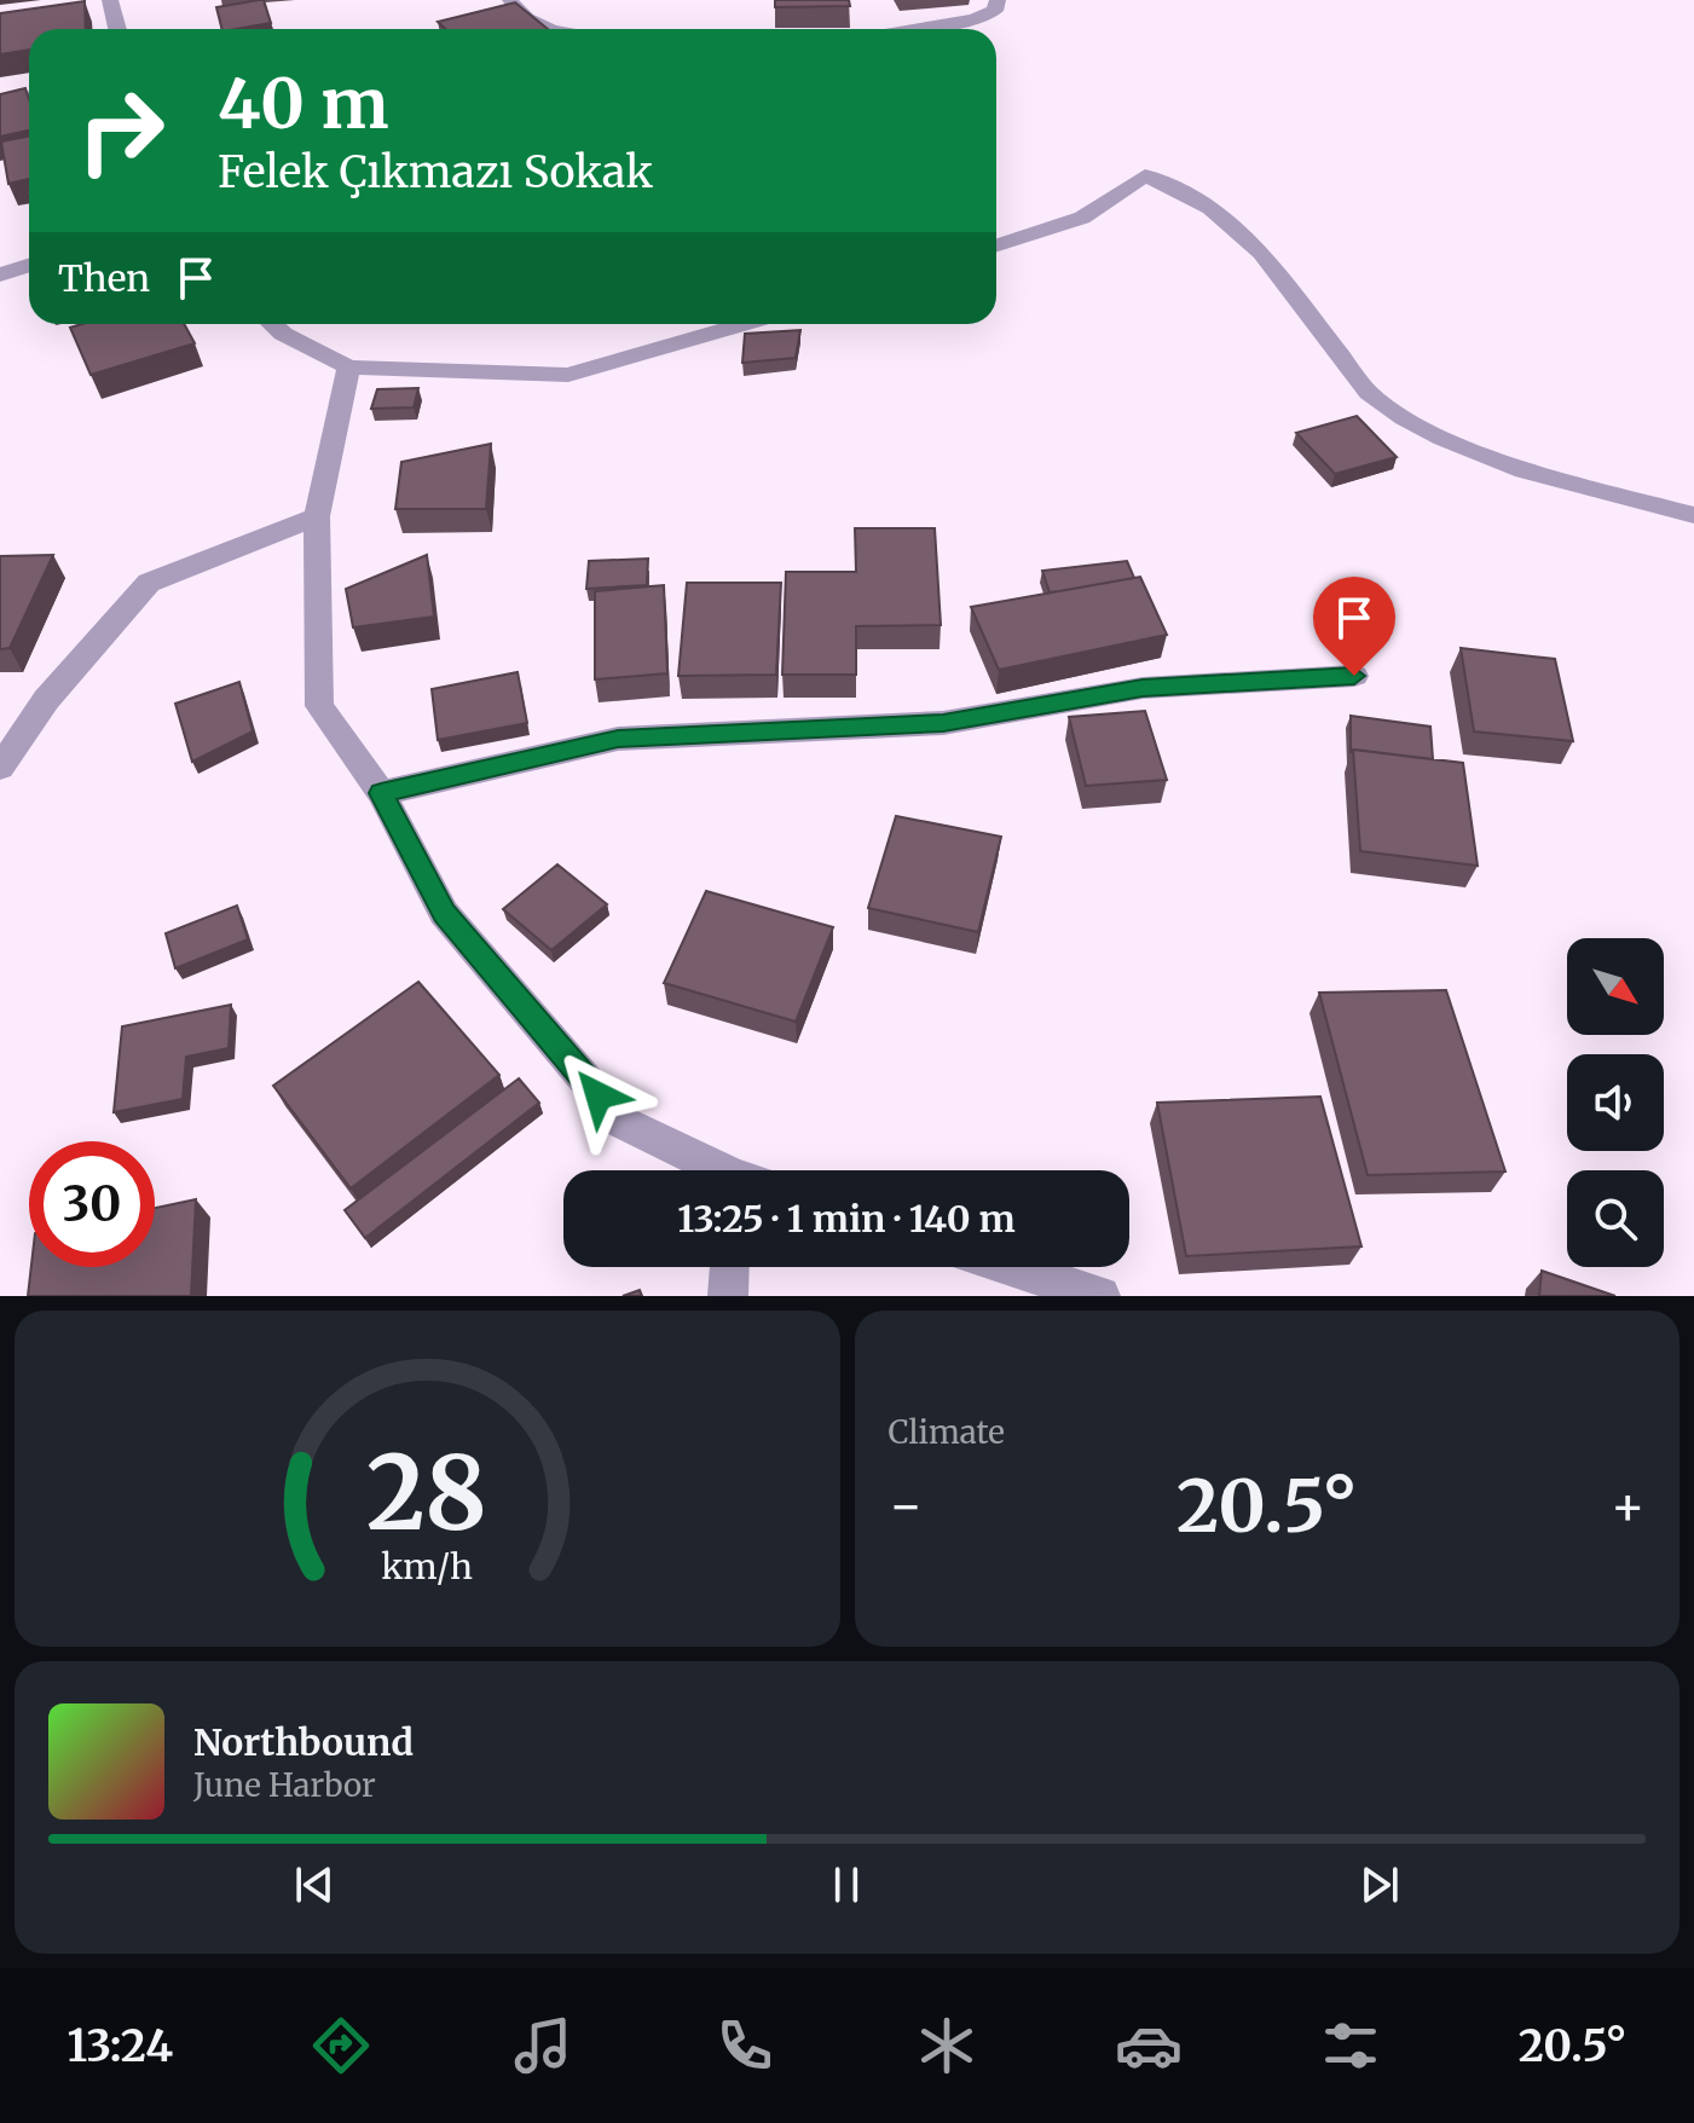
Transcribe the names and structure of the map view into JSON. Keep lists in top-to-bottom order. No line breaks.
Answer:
{"north":"bottom right","page":{"turn":["40 m","Felek Çıkmazı Sokak"],"then":"Then","limit":"30","trip":"13:25 · 1 min · 140 m","tile":"Climate","heat":["−","20.5°","+"],"song":["Northbound","June Harbor"],"tabs":["13:24","20.5°"],"gauge":["28","km/h"]}}
